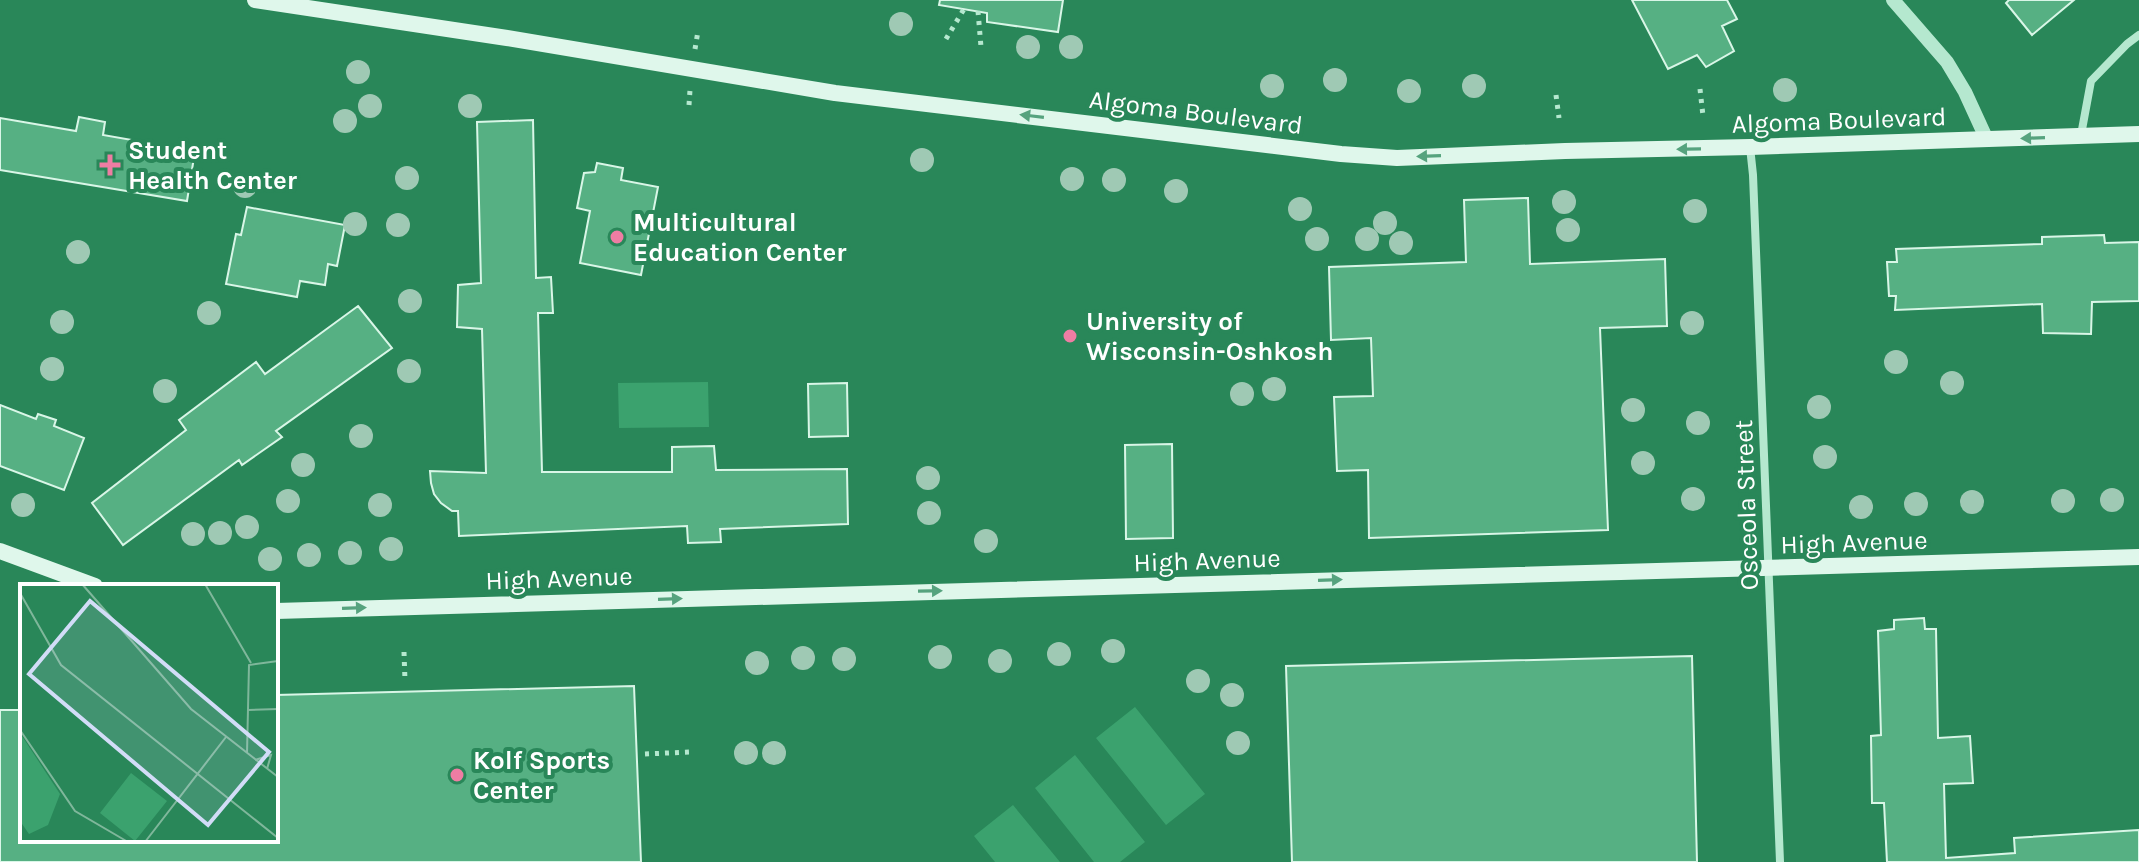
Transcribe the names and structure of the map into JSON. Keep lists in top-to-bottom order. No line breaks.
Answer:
{"streets":{"main road":["Algoma Boulevard","High Avenue"],"street":["Osceola Street"]},"crossings":[["Algoma Boulevard","Osceola Street"],["Osceola Street","High Avenue"]],"one_way":["Algoma Boulevard","High Avenue"],"places":{"health":["Student Health Center"],"other":["Multicultural Education Center","University of Wisconsin-Oshkosh","Kolf Sports Center"]}}
